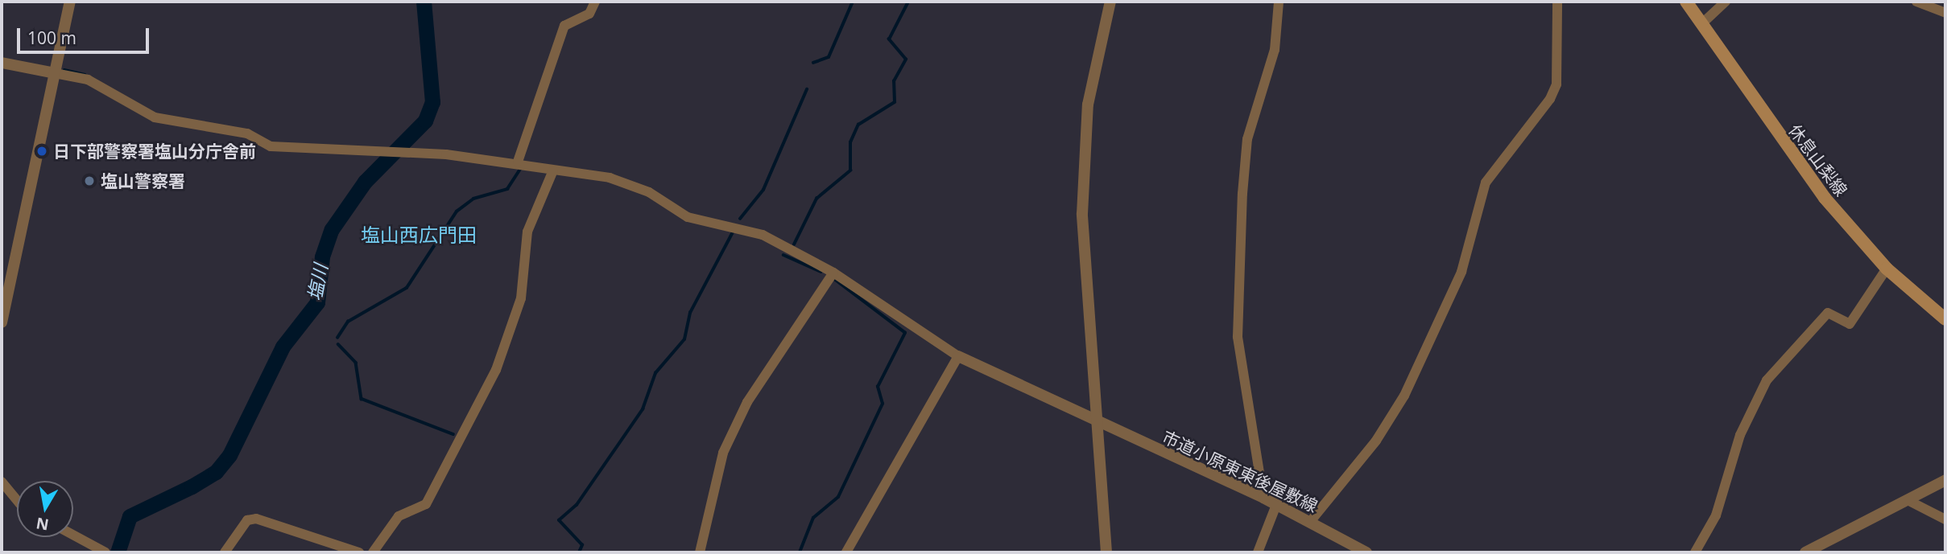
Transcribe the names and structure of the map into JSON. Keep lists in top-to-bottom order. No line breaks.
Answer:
{"streets":{"main road":["休息山梨線"],"street":["市道小原東東後屋敷線"]},"districts":["塩山西広門田"],"water":["塩川"],"places":["日下部警察署塩山分庁舎前","塩山警察署"],"scale_bar":"100 m","north":"bottom"}
